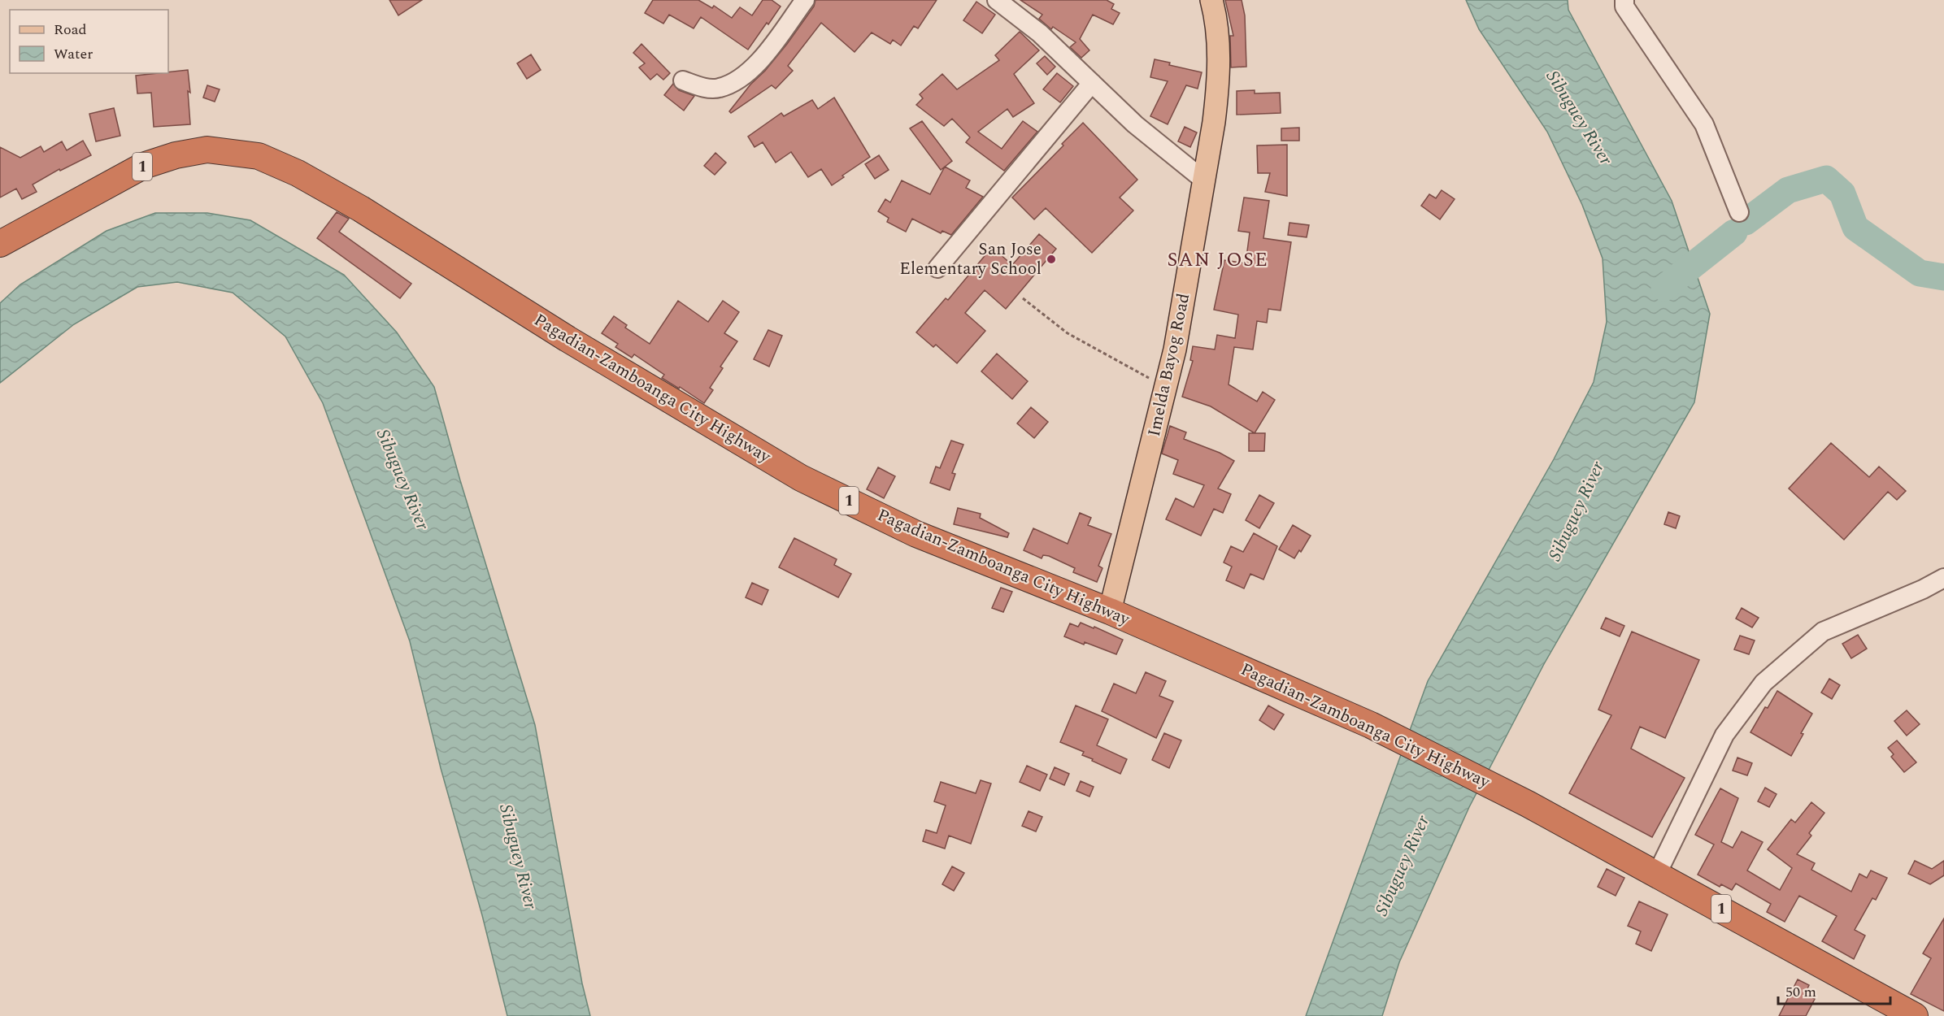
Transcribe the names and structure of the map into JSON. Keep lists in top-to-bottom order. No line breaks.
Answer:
{"streets":{"highway":["1","Pagadian-Zamboanga City Highway"],"main road":["Imelda Bayog Road"]},"crossings":[["Imelda Bayog Road","Pagadian-Zamboanga City Highway"]],"districts":["SAN JOSE"],"water":["Sibuguey River"],"places":["San Jose Elementary School"],"legend":["Road","Water"],"scale_bar":"50 m"}
